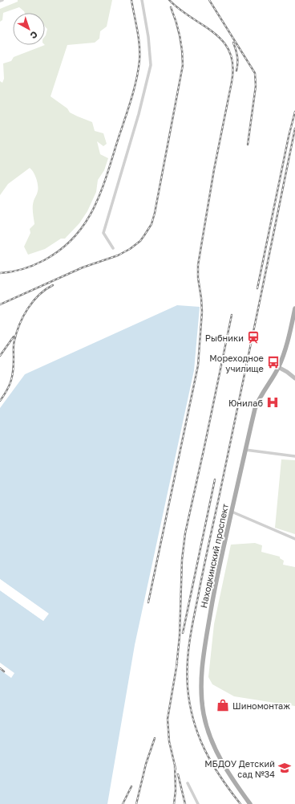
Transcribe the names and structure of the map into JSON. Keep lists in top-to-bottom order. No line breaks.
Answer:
{"streets":{"main road":["Находкинский проспект"]},"places":{"station":["Рыбники"],"bus stop":["Мореходное училище"],"hospital":["Юнилаб"],"shop":["Шиномонтаж"],"school or university":["МБДОУ Детский сад №34"]},"north":"bottom right"}
